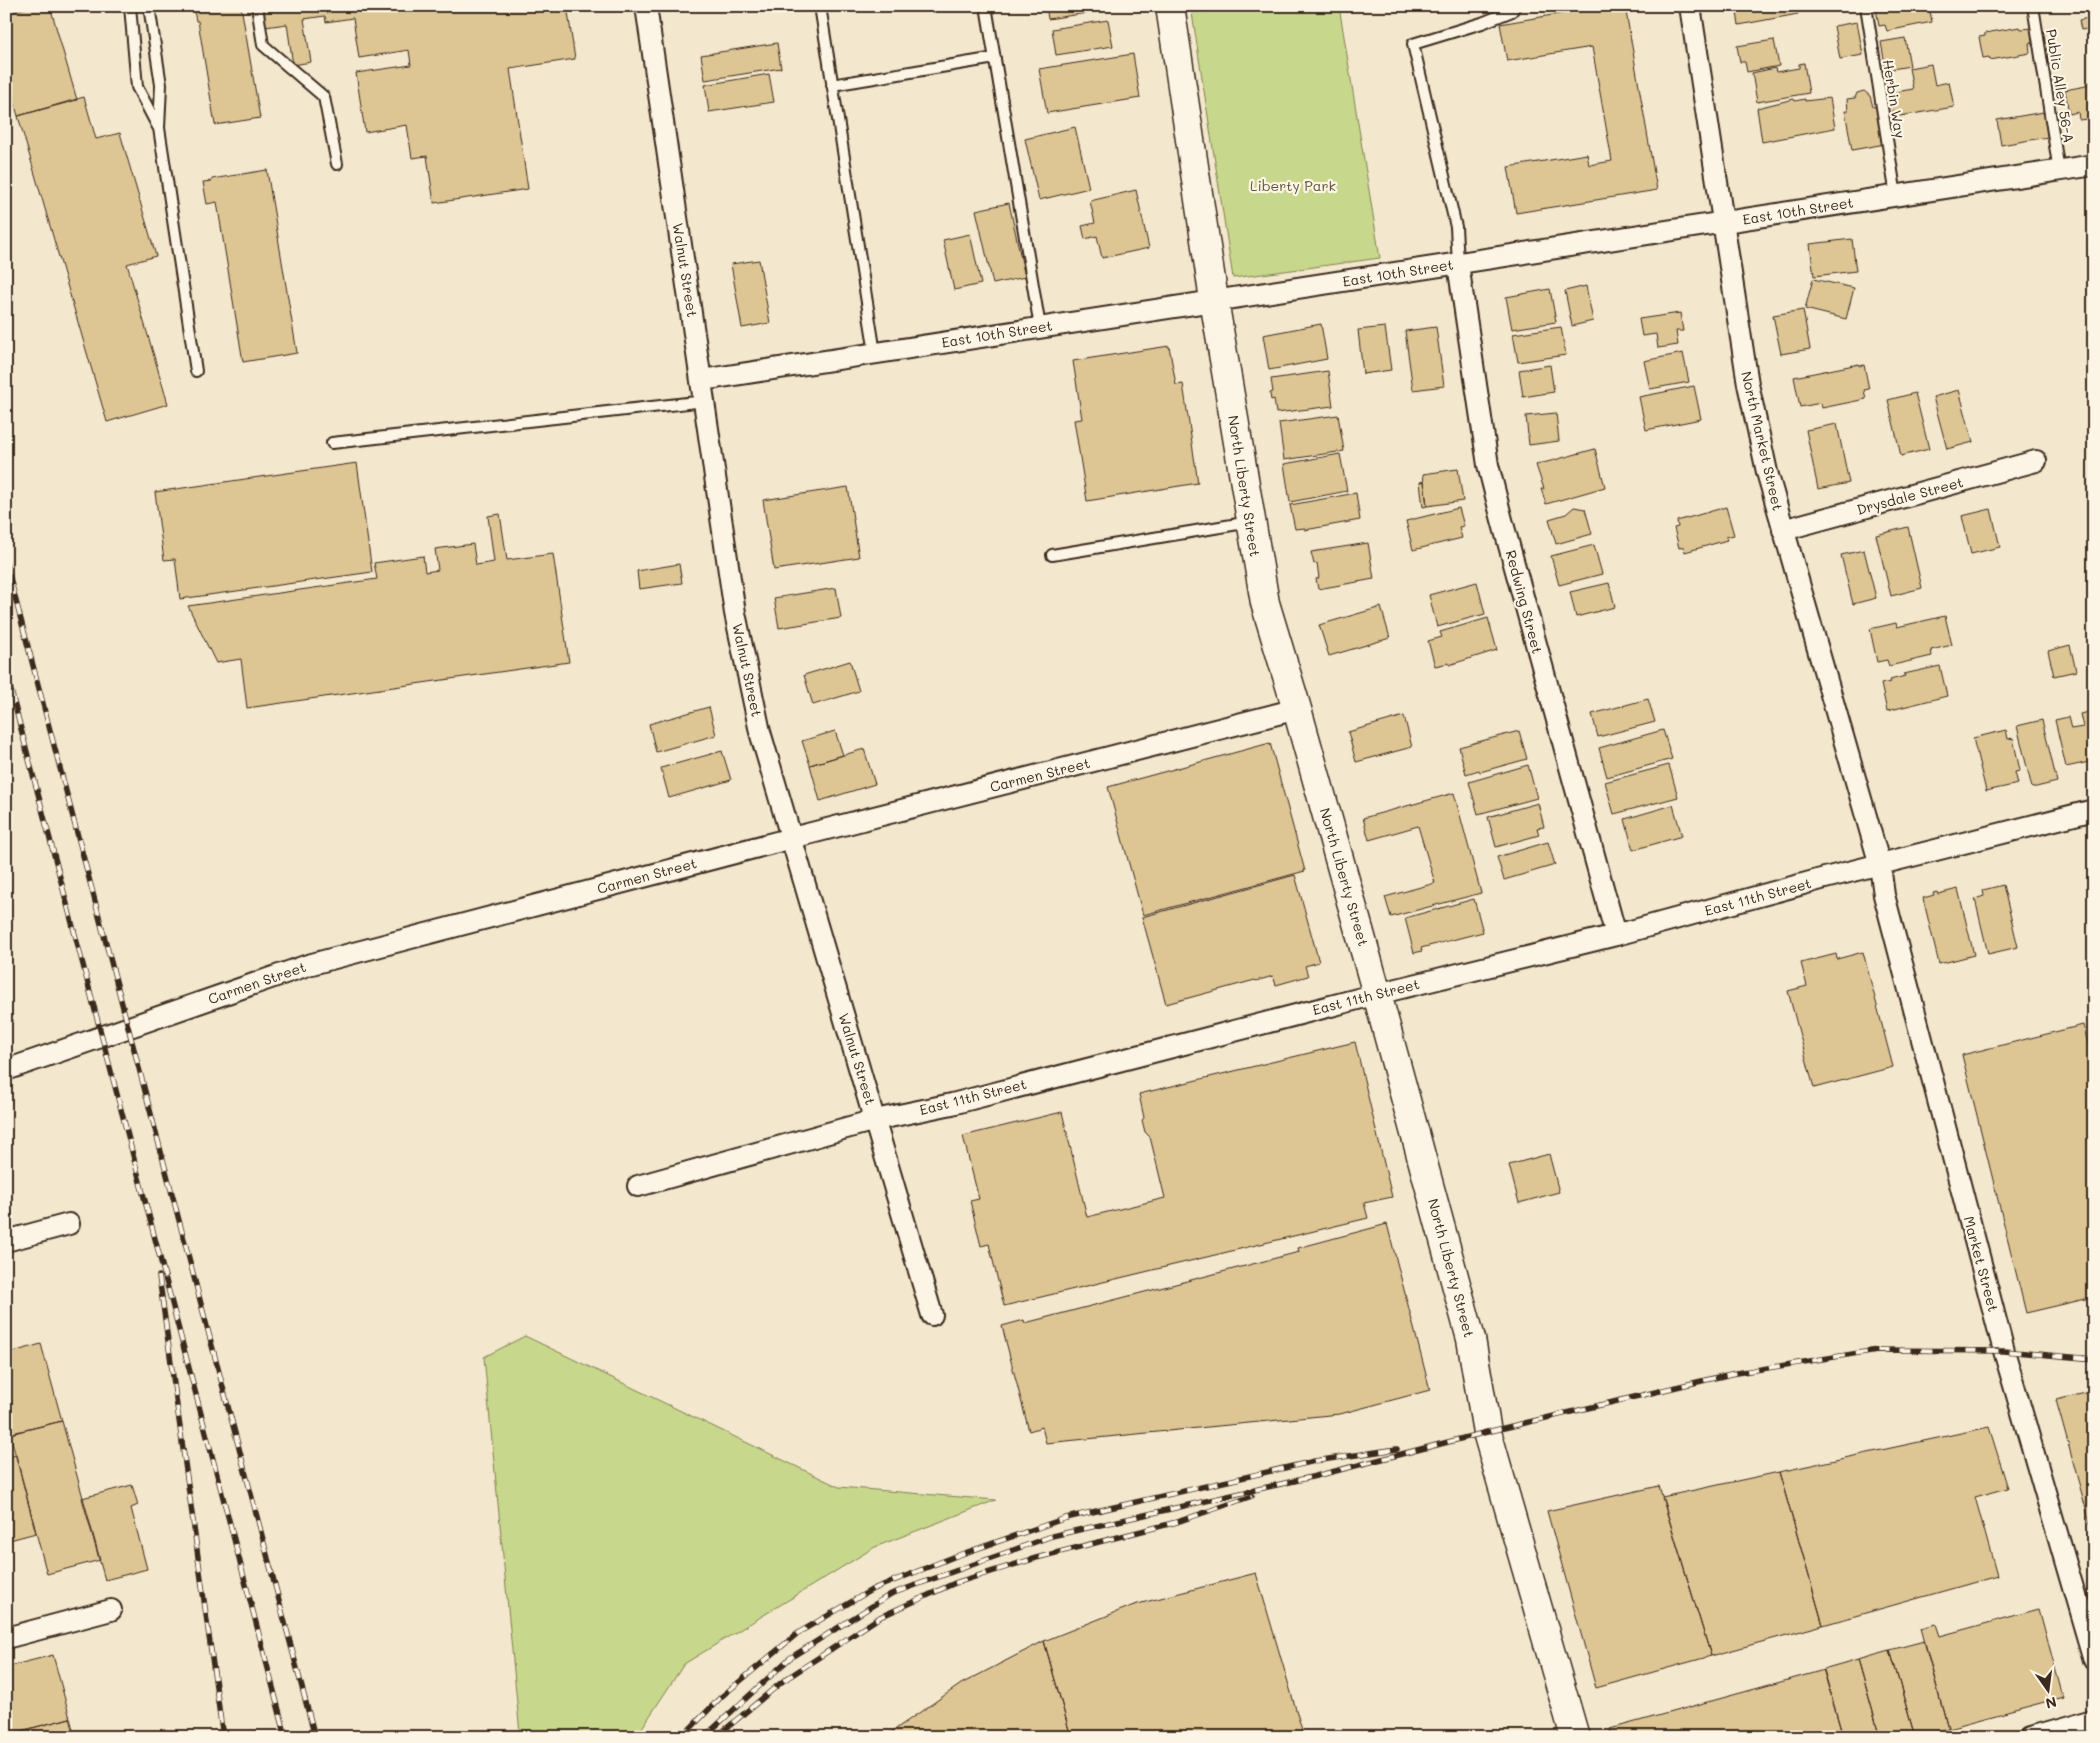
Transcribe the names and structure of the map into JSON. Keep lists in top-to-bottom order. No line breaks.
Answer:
{"streets":{"street":["East 10th Street","Walnut Street","North Market Street","North Liberty Street","Drysdale Street","Redwing Street","Carmen Street","East 11th Street","Market Street"],"lane":["Public Alley 56-A","Herbin Way"]},"crossings":[["Public Alley 56-A","East 10th Street"],["Herbin Way","East 10th Street"],["East 10th Street","Walnut Street"],["East 10th Street","North Market Street"],["East 10th Street","North Liberty Street"],["East 10th Street","Redwing Street"],["Walnut Street","Carmen Street"],["Walnut Street","East 11th Street"],["North Market Street","Drysdale Street"],["North Market Street","East 11th Street"],["North Market Street","Market Street"],["North Liberty Street","Carmen Street"],["North Liberty Street","East 11th Street"],["Redwing Street","East 11th Street"],["East 11th Street","Market Street"]],"parks":["Liberty Park"],"north":"bottom"}
